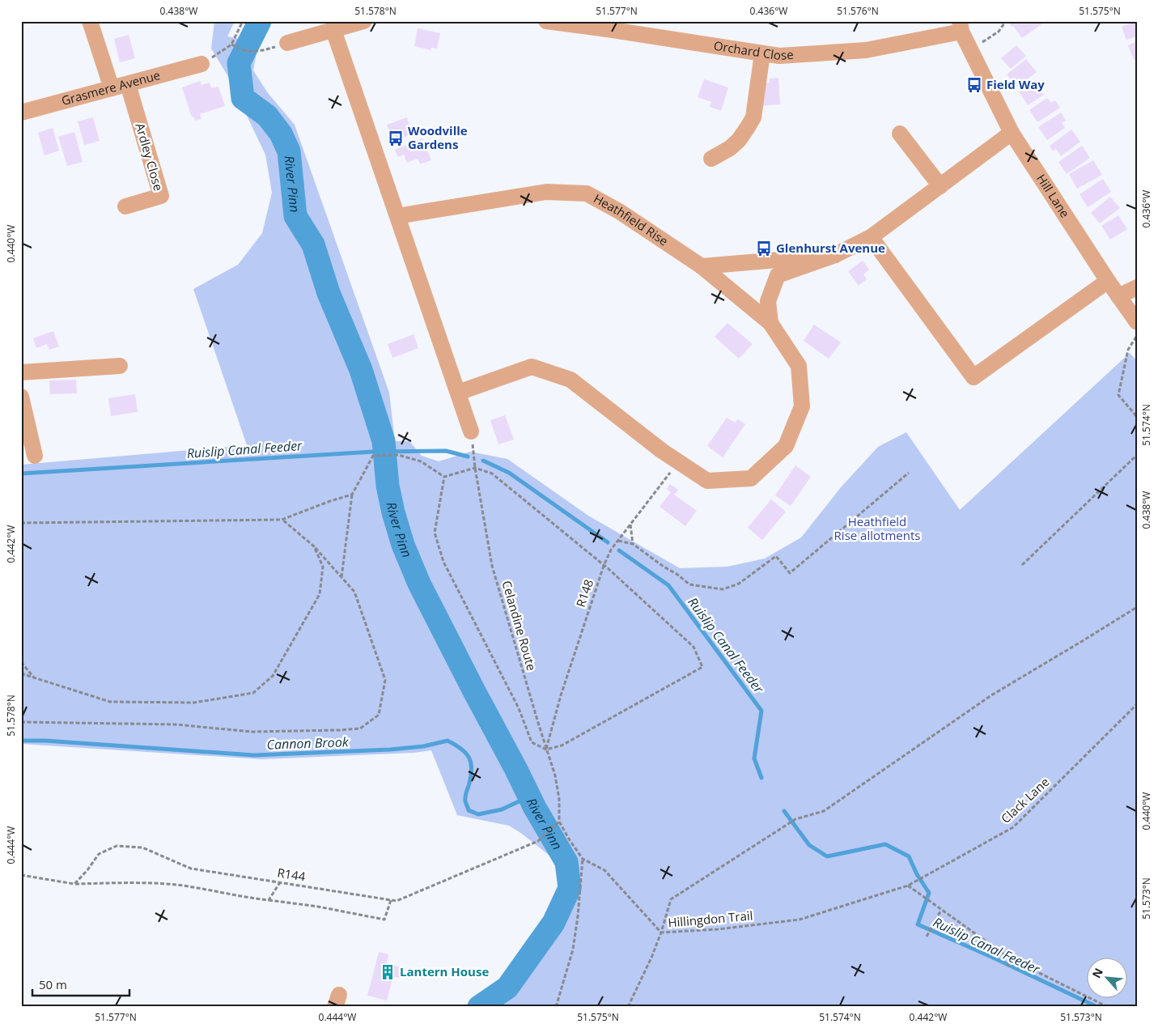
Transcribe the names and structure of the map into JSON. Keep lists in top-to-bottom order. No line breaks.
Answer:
{"streets":{"street":["Orchard Close","Grasmere Avenue","Ardley Close","Hill Lane","Heathfield Rise"],"path":["R148","Celandine Route","Clack Lane","R144","Hillingdon Trail"]},"crossings":[["Orchard Close","Hill Lane"],["Grasmere Avenue","Ardley Close"],["R148","Celandine Route"],["Celandine Route","R144"],["Celandine Route","Hillingdon Trail"],["Clack Lane","Hillingdon Trail"],["R144","Hillingdon Trail"]],"water":["River Pinn","Ruislip Canal Feeder","Cannon Brook"],"parks":["Heathfield Rise allotments"],"places":{"bus stop":["Field Way","Woodville Gardens","Glenhurst Avenue"],"building":["Lantern House"]},"scale_bar":"50 m","north":"top left","coordinates":["0.438°W","51.578°N","51.577°N","0.436°W","51.576°N","51.575°N","0.440°W","51.574°N","0.442°W","0.444°W","51.573°N"]}
